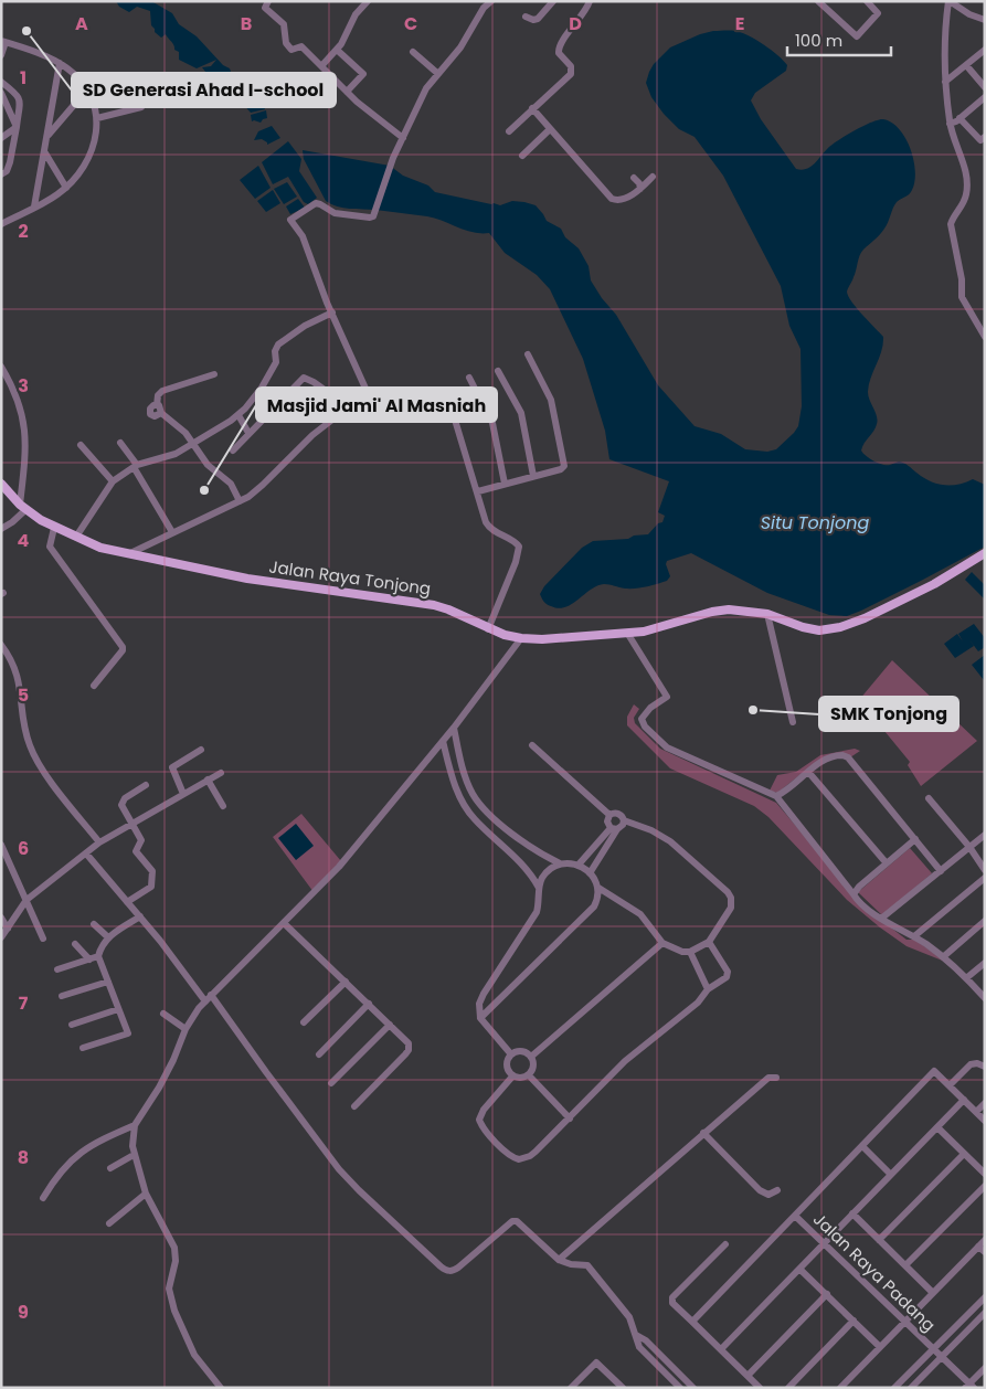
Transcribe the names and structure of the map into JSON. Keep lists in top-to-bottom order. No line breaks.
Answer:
{"streets":{"main road":["Jalan Raya Tonjong"],"street":["Jalan Raya Padang"]},"water":["Situ Tonjong"],"places":["SD Generasi Ahad I-school","Masjid Jami' Al Masniah","SMK Tonjong"],"scale_bar":"100 m","grid":{"columns":["A","B","C","D","E"],"rows":["1","2","3","4","5","6","7","8","9"]}}
